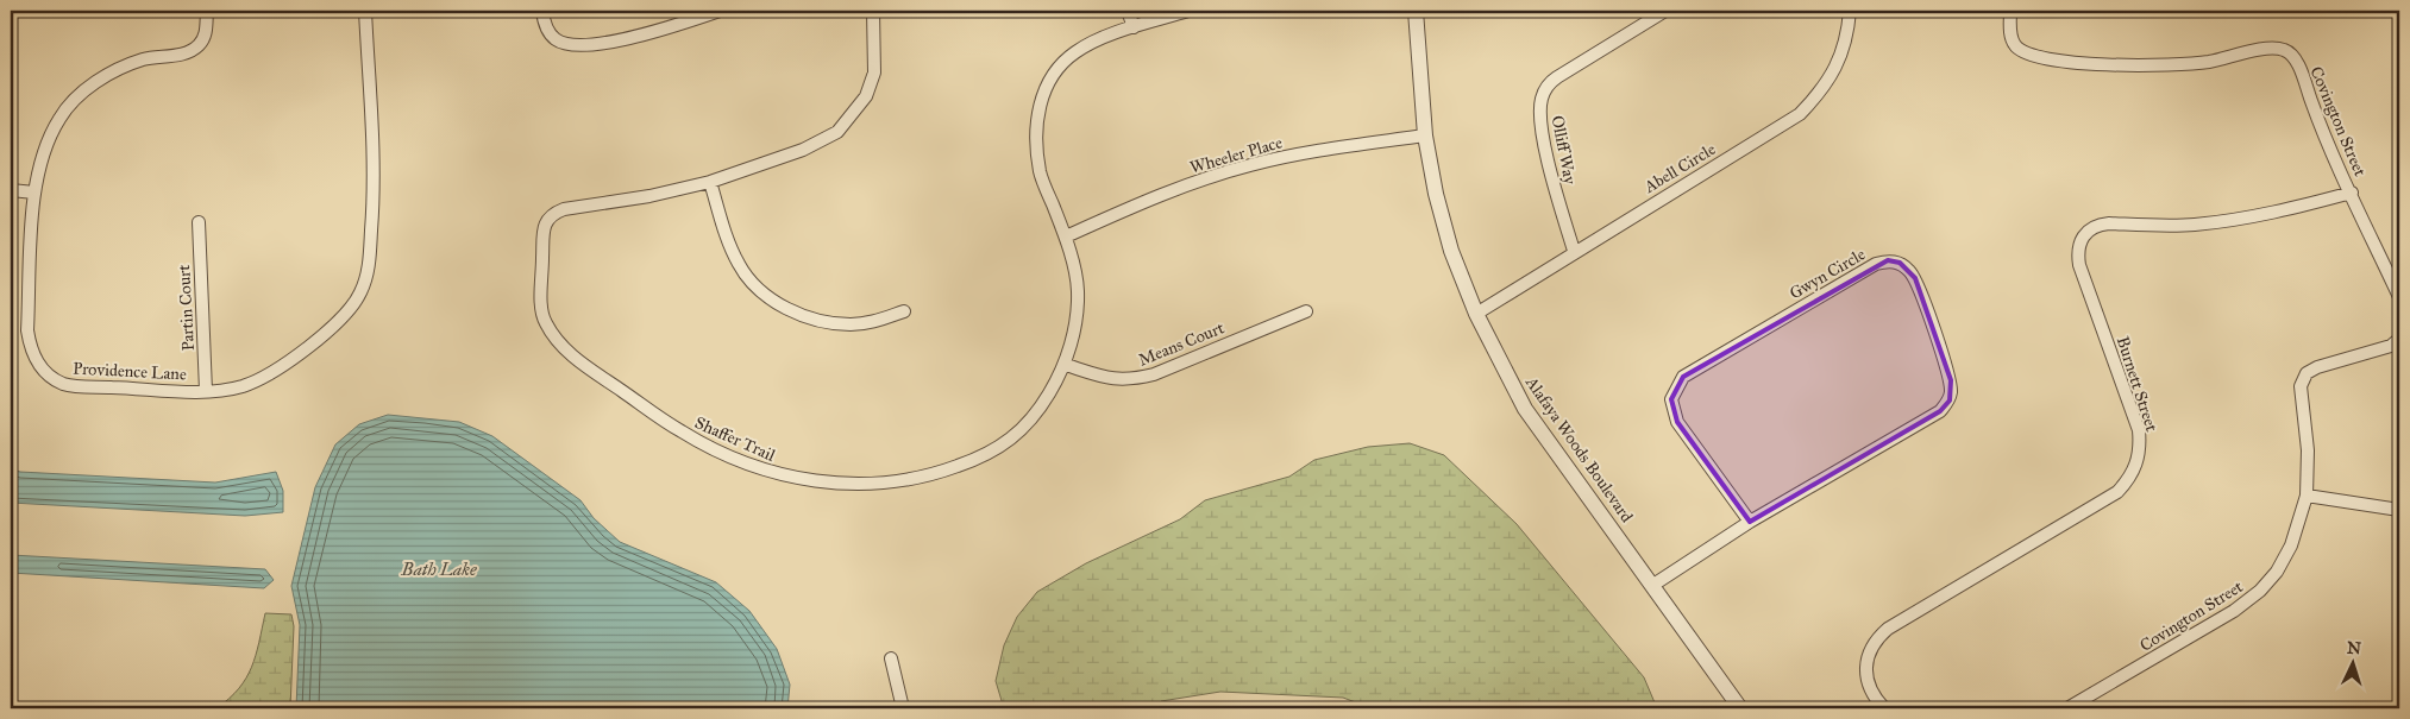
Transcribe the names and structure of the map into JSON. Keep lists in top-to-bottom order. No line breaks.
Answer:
{"streets":{"street":["Covington Street","Olliff Way","Wheeler Place","Abell Circle","Gwyn Circle","Partin Court","Means Court","Providence Lane","Burnett Street","Shaffer Trail","Alafaya Woods Boulevard"]},"crossings":[["Covington Street","Burnett Street"],["Olliff Way","Abell Circle"],["Wheeler Place","Shaffer Trail"],["Wheeler Place","Alafaya Woods Boulevard"],["Abell Circle","Alafaya Woods Boulevard"],["Gwyn Circle","Alafaya Woods Boulevard"],["Partin Court","Providence Lane"],["Means Court","Shaffer Trail"]],"water":["Bath Lake"],"north":"top"}
